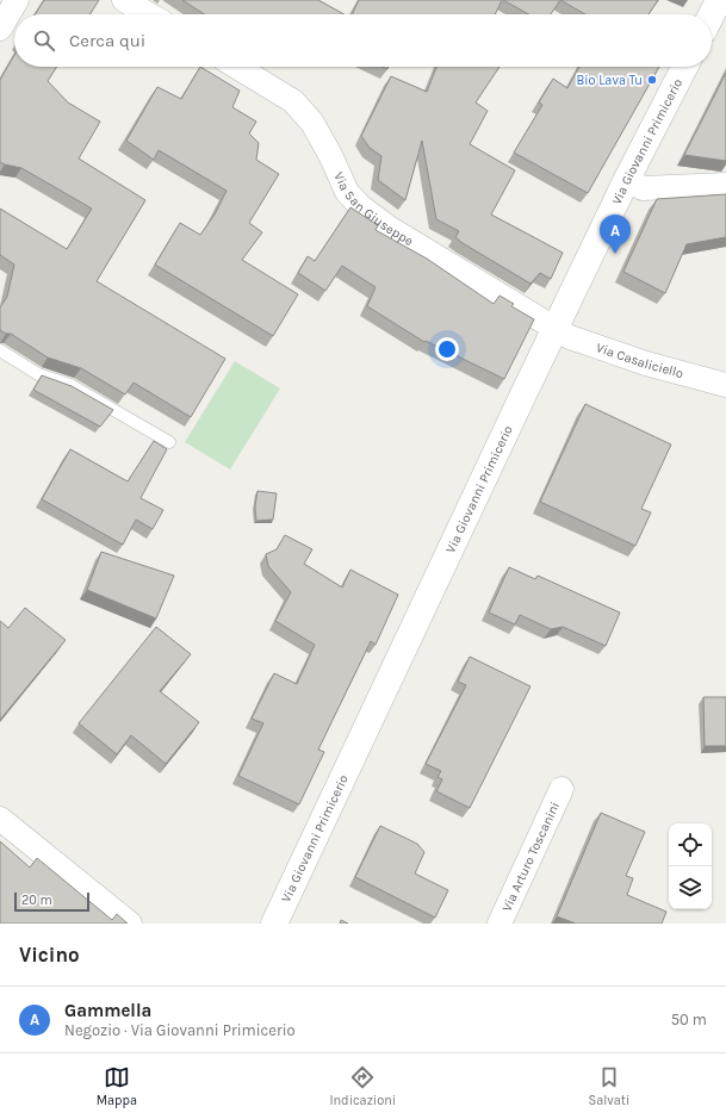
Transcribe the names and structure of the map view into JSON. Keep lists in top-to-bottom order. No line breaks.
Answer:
{"streets":{"street":["Via Giovanni Primicerio","Via San Giuseppe","Via Casaliciello","Via Arturo Toscanini"]},"crossings":[["Via Giovanni Primicerio","Via San Giuseppe"],["Via Giovanni Primicerio","Via Casaliciello"],["Via San Giuseppe","Via Casaliciello"]],"places":["Bio Lava Tu"],"scale_bar":"20 m","page":{"search":"Cerca qui","pins":"A","scale":"20 m","heading":"Vicino","list":[{"mark":"A","name":"Gammella","note":"Negozio · Via Giovanni Primicerio","value":"50 m"}],"nav":["Mappa","Indicazioni","Salvati"]}}
